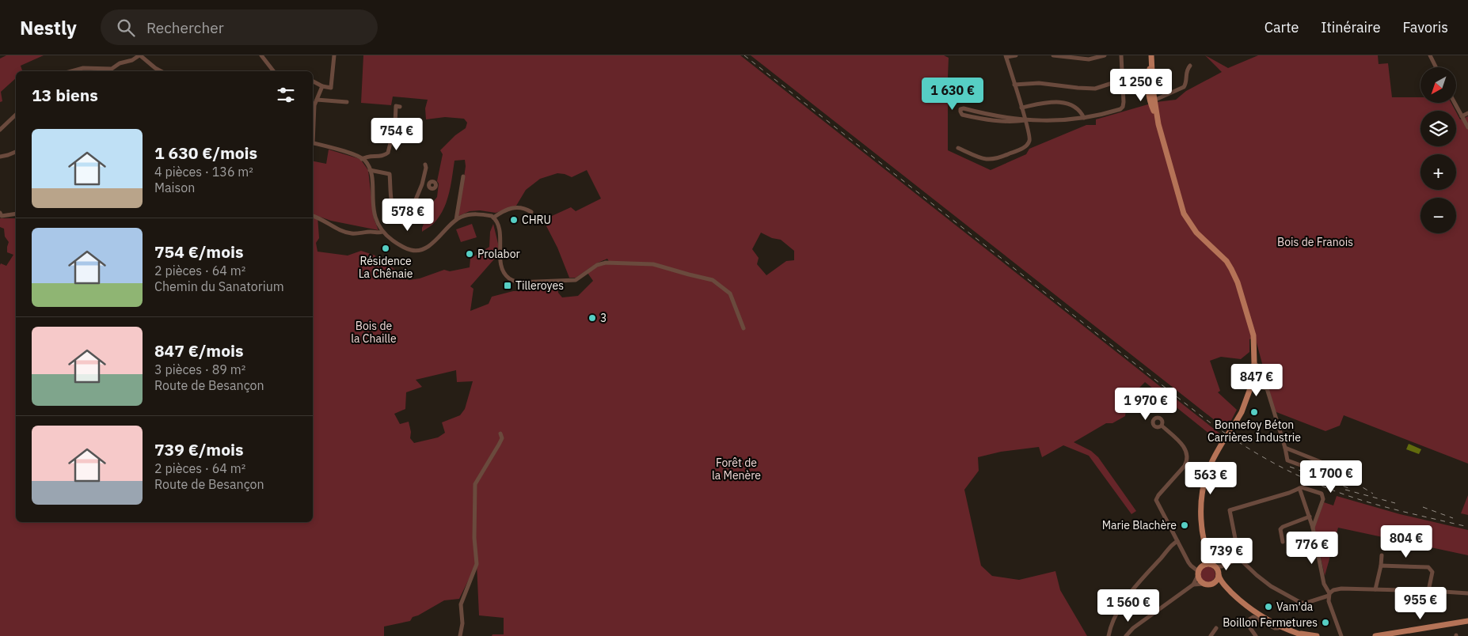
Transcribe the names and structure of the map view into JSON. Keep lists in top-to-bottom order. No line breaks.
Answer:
{"parks":["Bois de Franois","Bois de la Chaille","Forêt de la Menère"],"places":{"other":["CHRU","Résidence La Chênaie","Prolabor","3","Bonnefoy Béton Carrières Industrie","Marie Blachère","Vam'da","Boillon Fermetures"],"transit":["Tilleroyes"]},"north":"bottom left","page":{"header":"Nestly","search":"Rechercher","nav":["Carte","Itinéraire","Favoris"],"map_buttons":["+","−"],"price":["1 250 €","1 630 €","754 €","578 €","847 €","1 970 €","1 700 €","563 €","804 €","776 €","739 €","955 €","1 560 €"],"heading":"13 biens","list":[{"name":"1 630 €/mois","note":"4 pièces · 136 m² · Maison"},{"name":"754 €/mois","note":"2 pièces · 64 m² · Chemin du Sanatorium"},{"name":"847 €/mois","note":"3 pièces · 89 m² · Route de Besançon"},{"name":"739 €/mois","note":"2 pièces · 64 m² · Route de Besançon"}]}}
